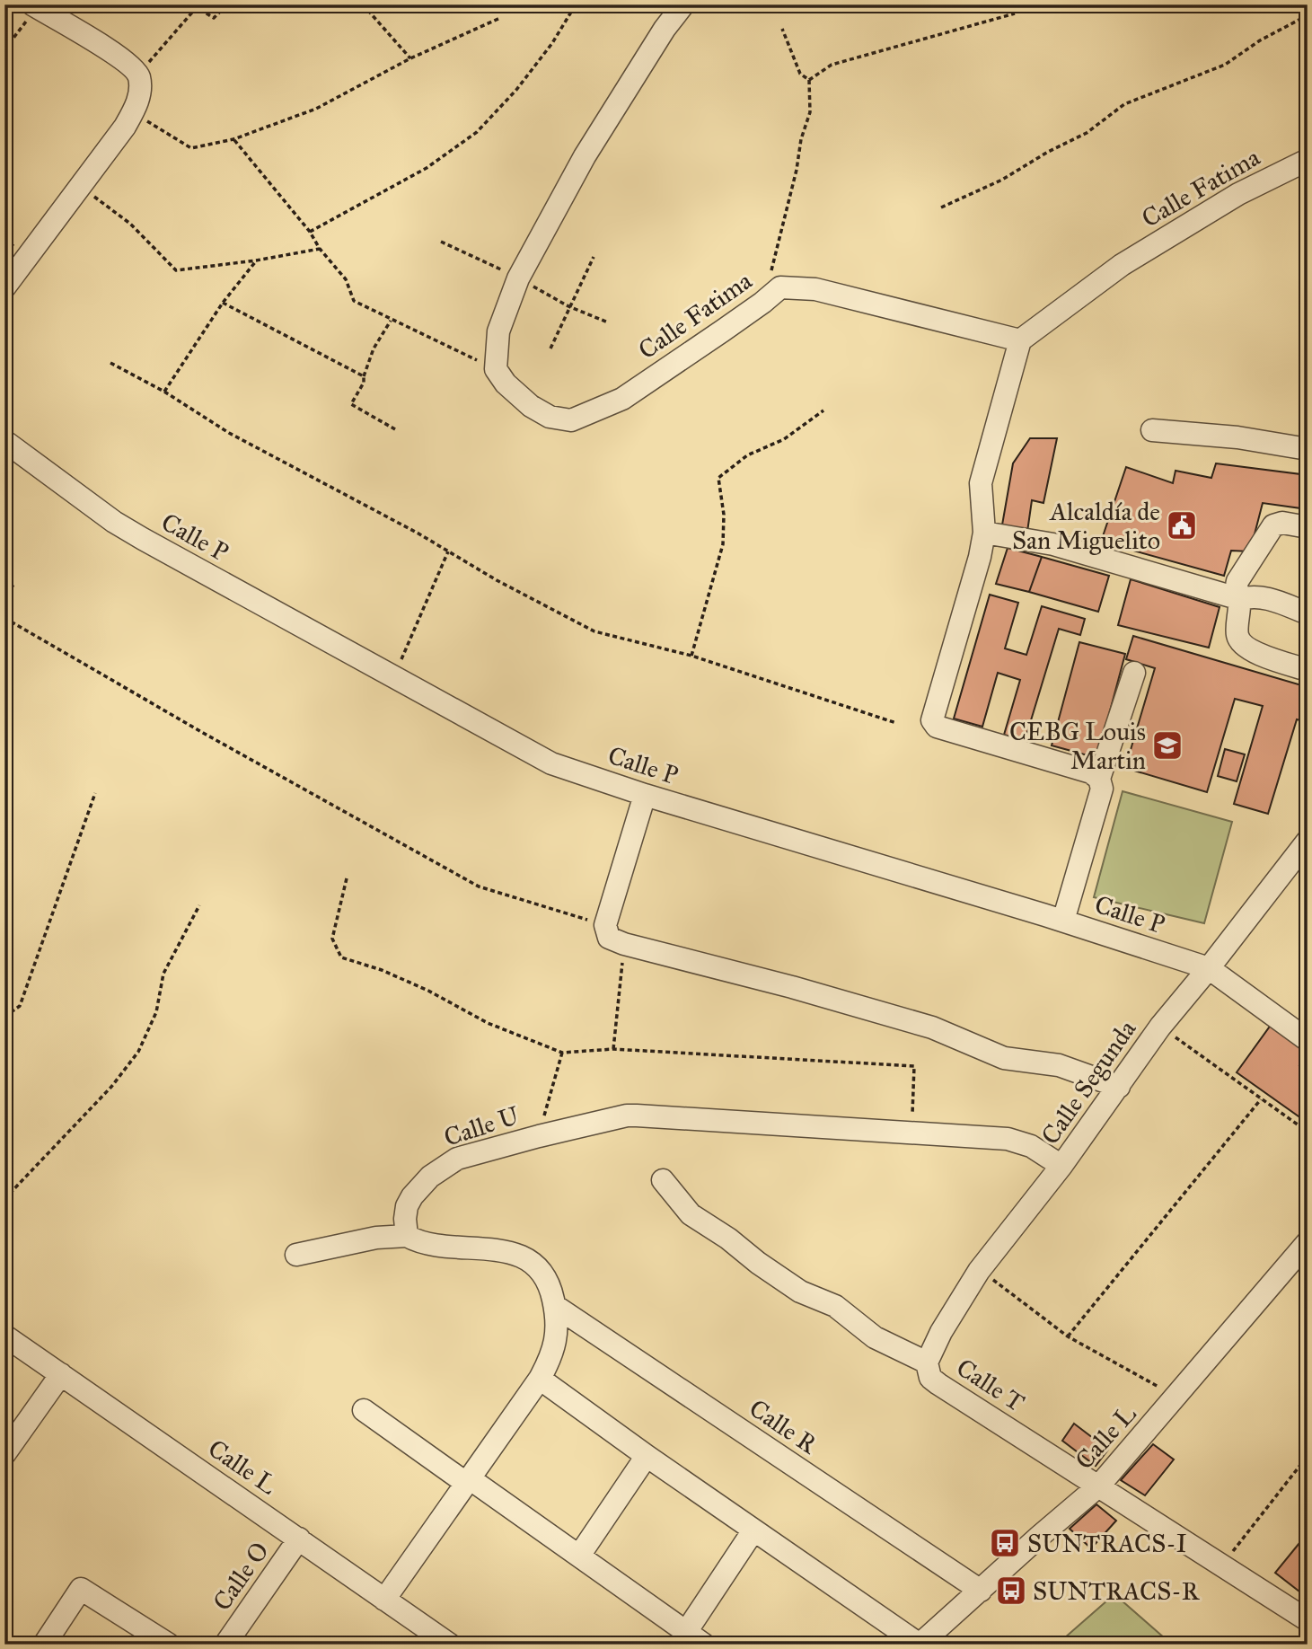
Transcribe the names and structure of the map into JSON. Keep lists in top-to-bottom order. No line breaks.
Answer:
{"streets":{"street":["Calle Fatima","Calle P","Calle Segunda","Calle U","Calle T","Calle R","Calle L","Calle O"]},"crossings":[["Calle P","Calle Segunda"],["Calle Segunda","Calle U"],["Calle Segunda","Calle T"],["Calle T","Calle L"],["Calle R","Calle L"],["Calle L","Calle O"]],"places":{"public building":["Alcaldía de San Miguelito"],"school or university":["CEBG Louis Martin"],"bus stop":["SUNTRACS-I","SUNTRACS-R"]}}
